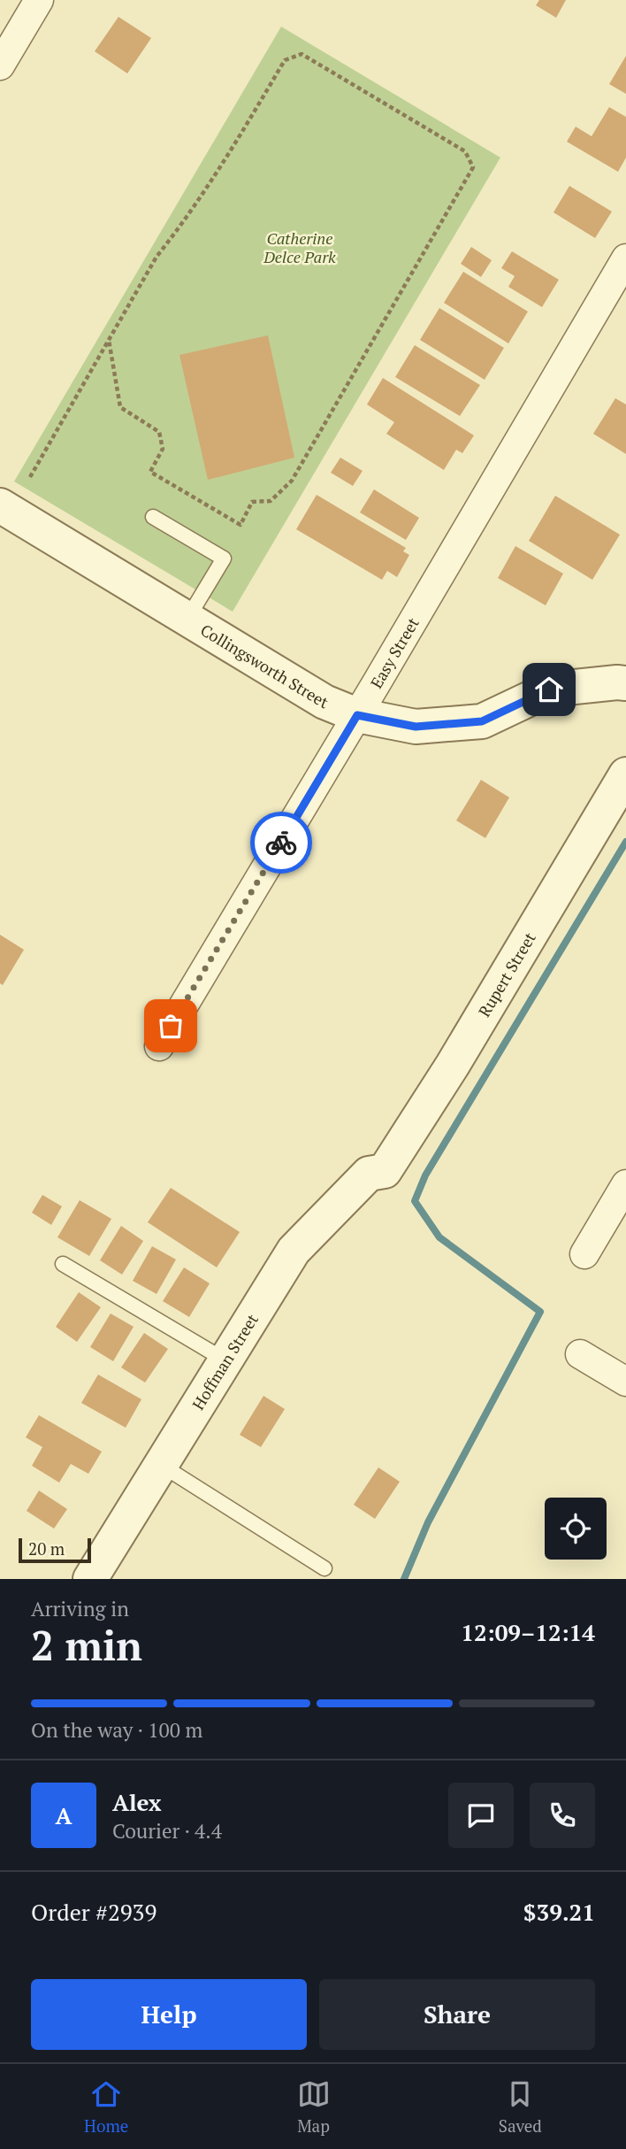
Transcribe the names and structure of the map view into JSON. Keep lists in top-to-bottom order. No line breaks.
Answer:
{"streets":{"street":["Easy Street","Collingsworth Street","Rupert Street","Hoffman Street"]},"crossings":[["Easy Street","Collingsworth Street"],["Rupert Street","Hoffman Street"]],"parks":["Catherine Delce Park"],"scale_bar":"20 m","page":{"scale":"20 m","heading":["2 min","Arriving in","12:09–12:14"],"panel":["Alex","Courier · 4.4","Order #2939","$39.21"],"bar":"On the way · 100 m","round":"A","buttons":["Help","Share"],"tabs":["Home","Map","Saved"]}}
